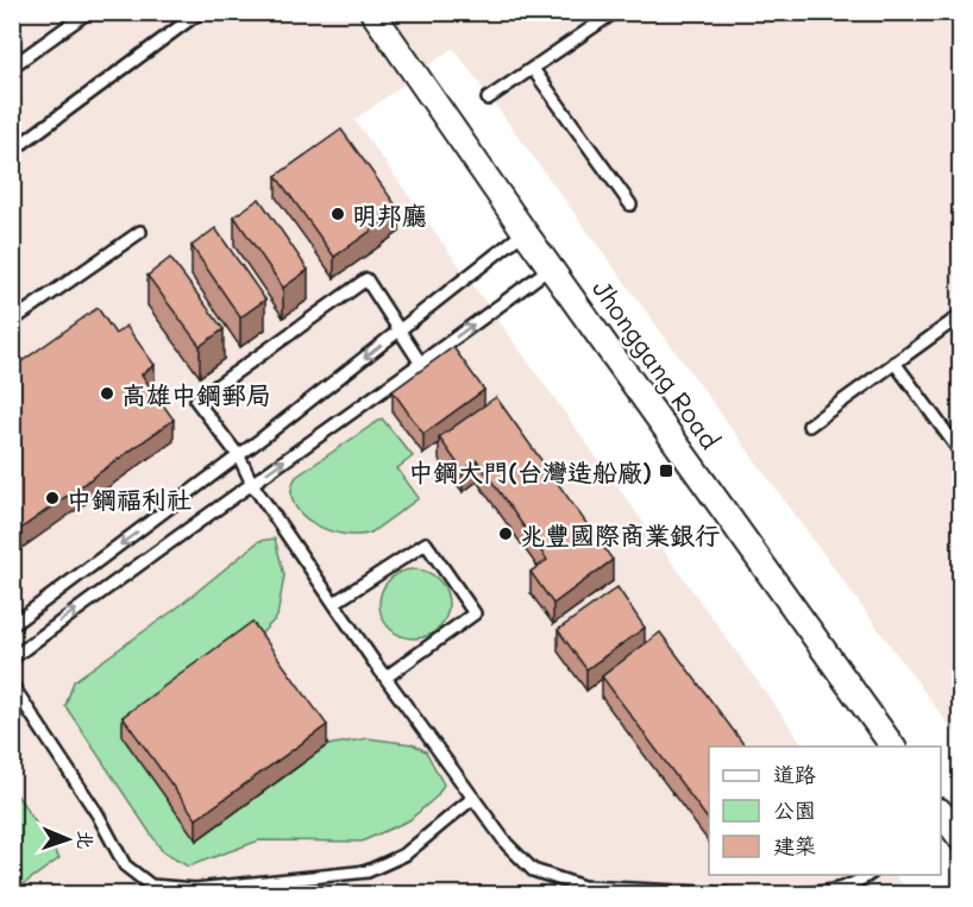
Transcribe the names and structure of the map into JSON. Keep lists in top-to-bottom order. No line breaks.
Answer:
{"streets":{"street":["Jhonggang Road"]},"places":{"other":["明邦廳","高雄中鋼郵局","中鋼福利社","兆豐國際商業銀行"],"transit":["中鋼大門(台灣造船廠)"]},"legend":["道路","公園","建築"],"north":"right"}
